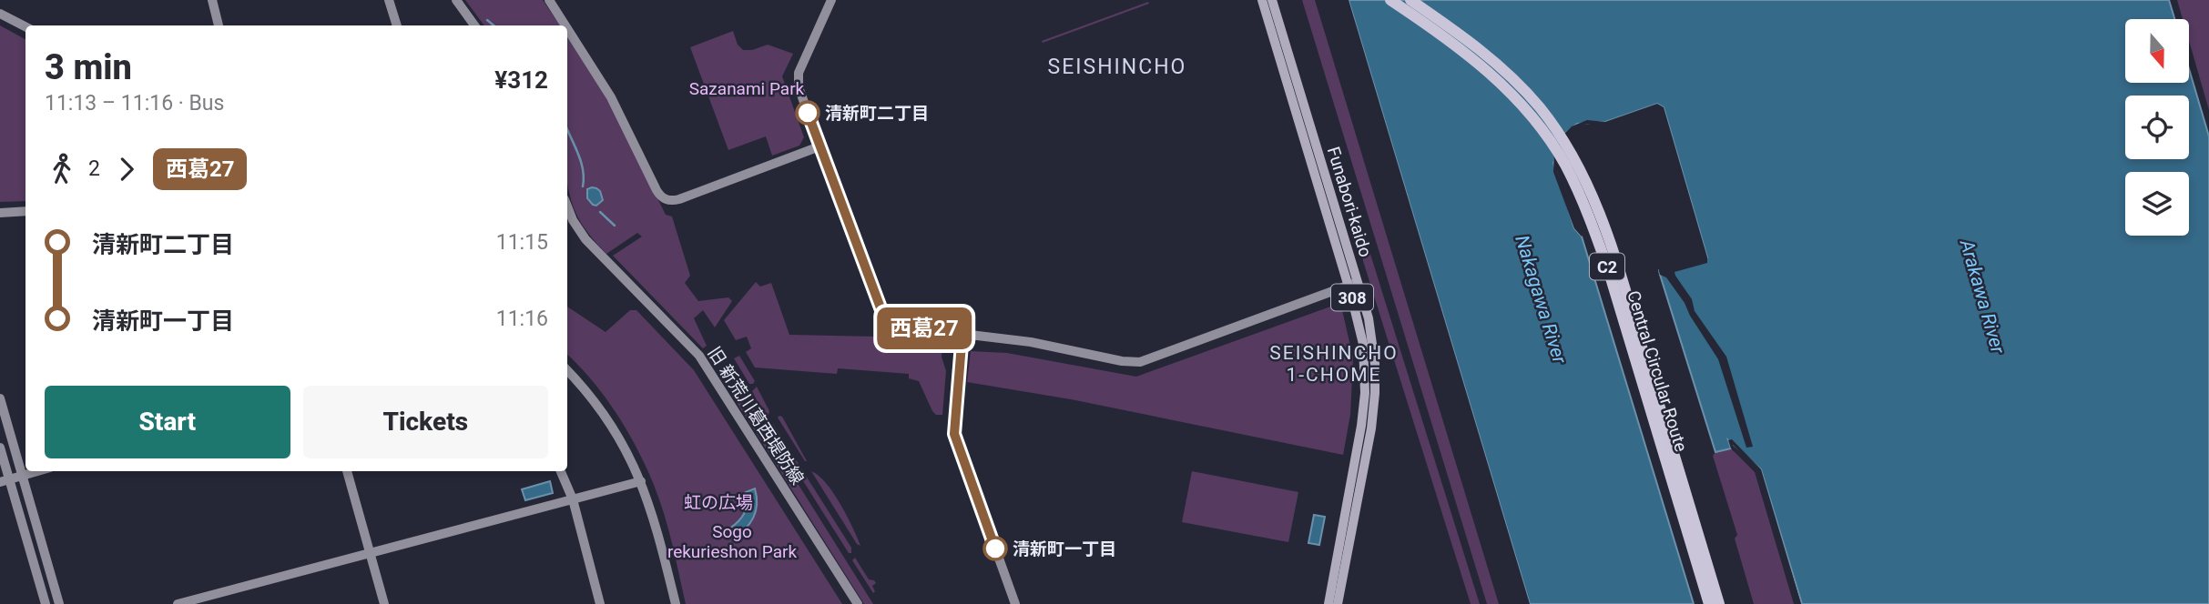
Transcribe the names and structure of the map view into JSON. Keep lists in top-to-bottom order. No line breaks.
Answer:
{"streets":{"highway":["C2","Central Circular Route"],"main road":["Funabori-kaido","308"],"street":["旧 新荒川葛西堤防線"]},"districts":["SEISHINCHO","SEISHINCHO 1-CHOME"],"water":["Arakawa River","Nakagawa River"],"parks":["Sazanami Park","虹の広場","Sogo rekurieshon Park"],"places":["清新町二丁目","清新町一丁目"],"lines":["bus line 西葛27"],"north":"bottom","page":{"on_map":"西葛27","heading":["3 min","11:13 – 11:16 · Bus","¥312"],"legs":["2","西葛27"],"list":[{"name":"清新町二丁目","value":"11:15"},{"name":"清新町一丁目","value":"11:16"}],"buttons":["Start","Tickets"]}}
